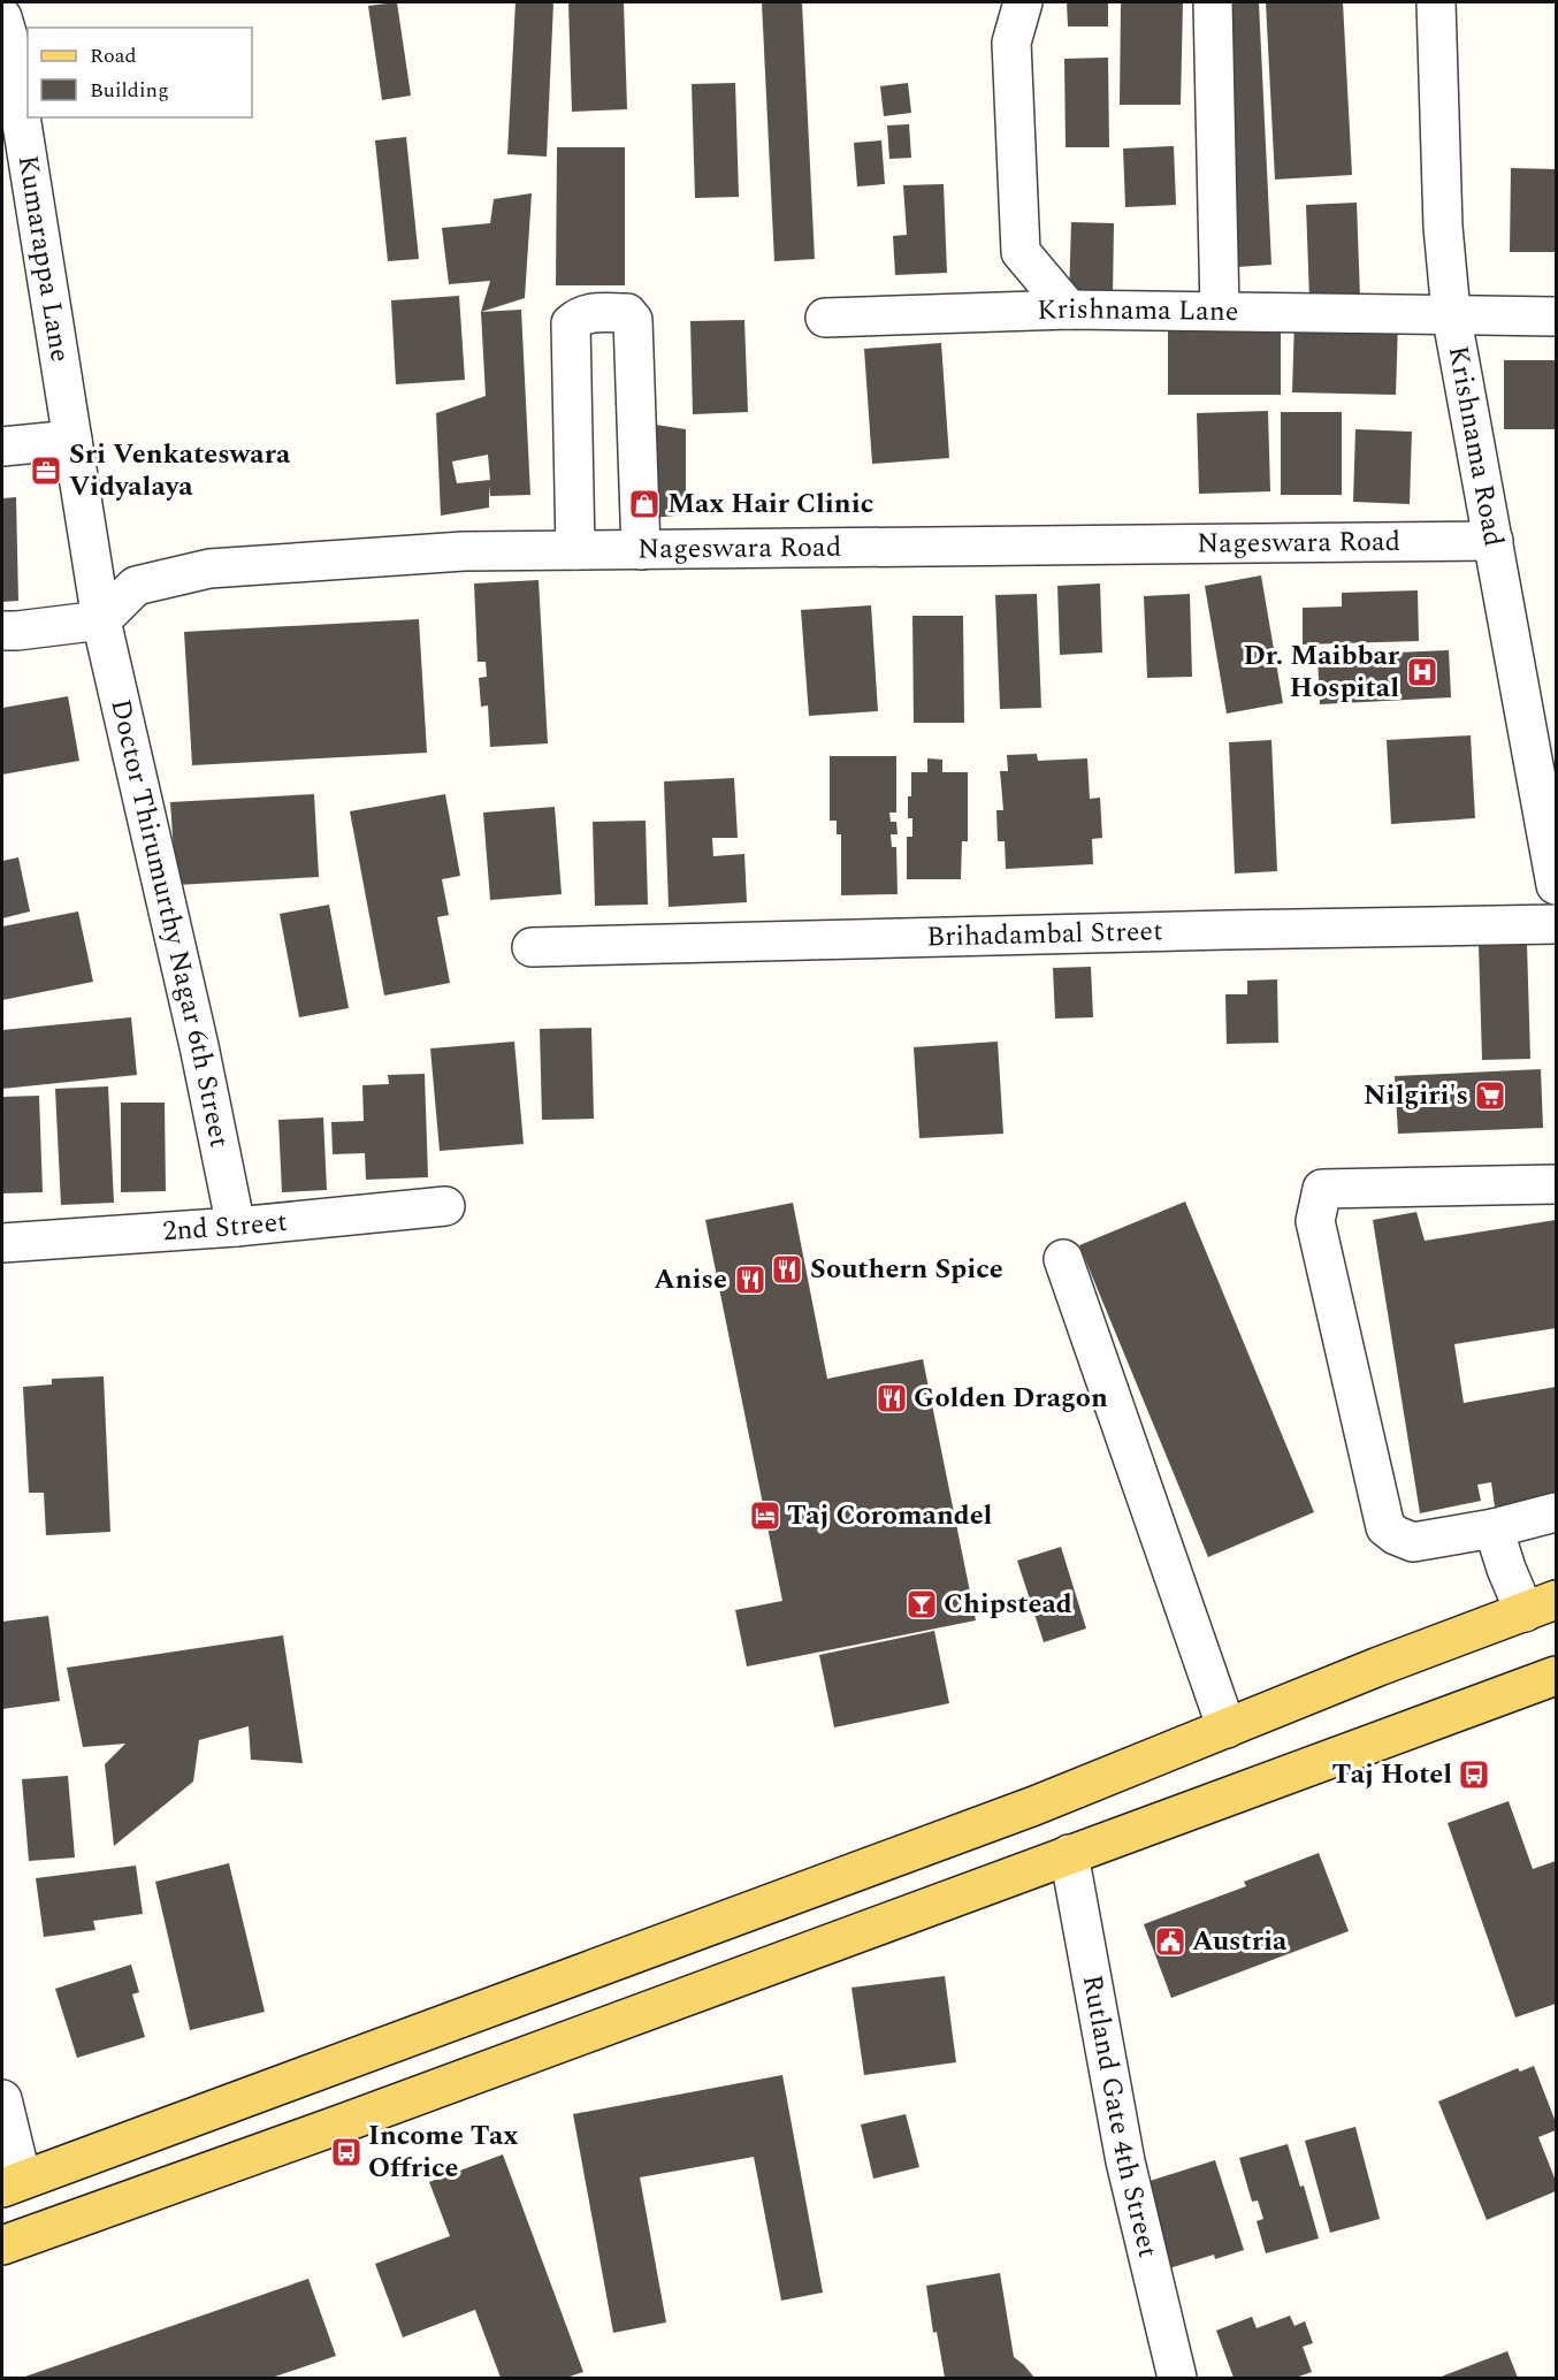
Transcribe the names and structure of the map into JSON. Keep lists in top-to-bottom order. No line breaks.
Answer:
{"streets":{"street":["Kumarappa Lane","Krishnama Lane","Krishnama Road","Nageswara Road","Doctor Thirumurthy Nagar 6th Street","Brihadambal Street","2nd Street","Rutland Gate 4th Street"]},"crossings":[["Kumarappa Lane","Nageswara Road"],["Kumarappa Lane","Doctor Thirumurthy Nagar 6th Street"],["Krishnama Lane","Krishnama Road"],["Krishnama Road","Nageswara Road"],["Nageswara Road","Doctor Thirumurthy Nagar 6th Street"],["Doctor Thirumurthy Nagar 6th Street","2nd Street"]],"places":{"office":["Sri Venkateswara Vidyalaya"],"shop":["Max Hair Clinic"],"hospital":["Dr. Maibbar Hospital"],"supermarket":["Nilgiri's"],"restaurant":["Southern Spice","Anise","Golden Dragon"],"hotel":["Taj Coromandel"],"bar":["Chipstead"],"bus stop":["Taj Hotel","Income Tax Offrice"],"public building":["Austria"]},"legend":["Road","Building"]}
